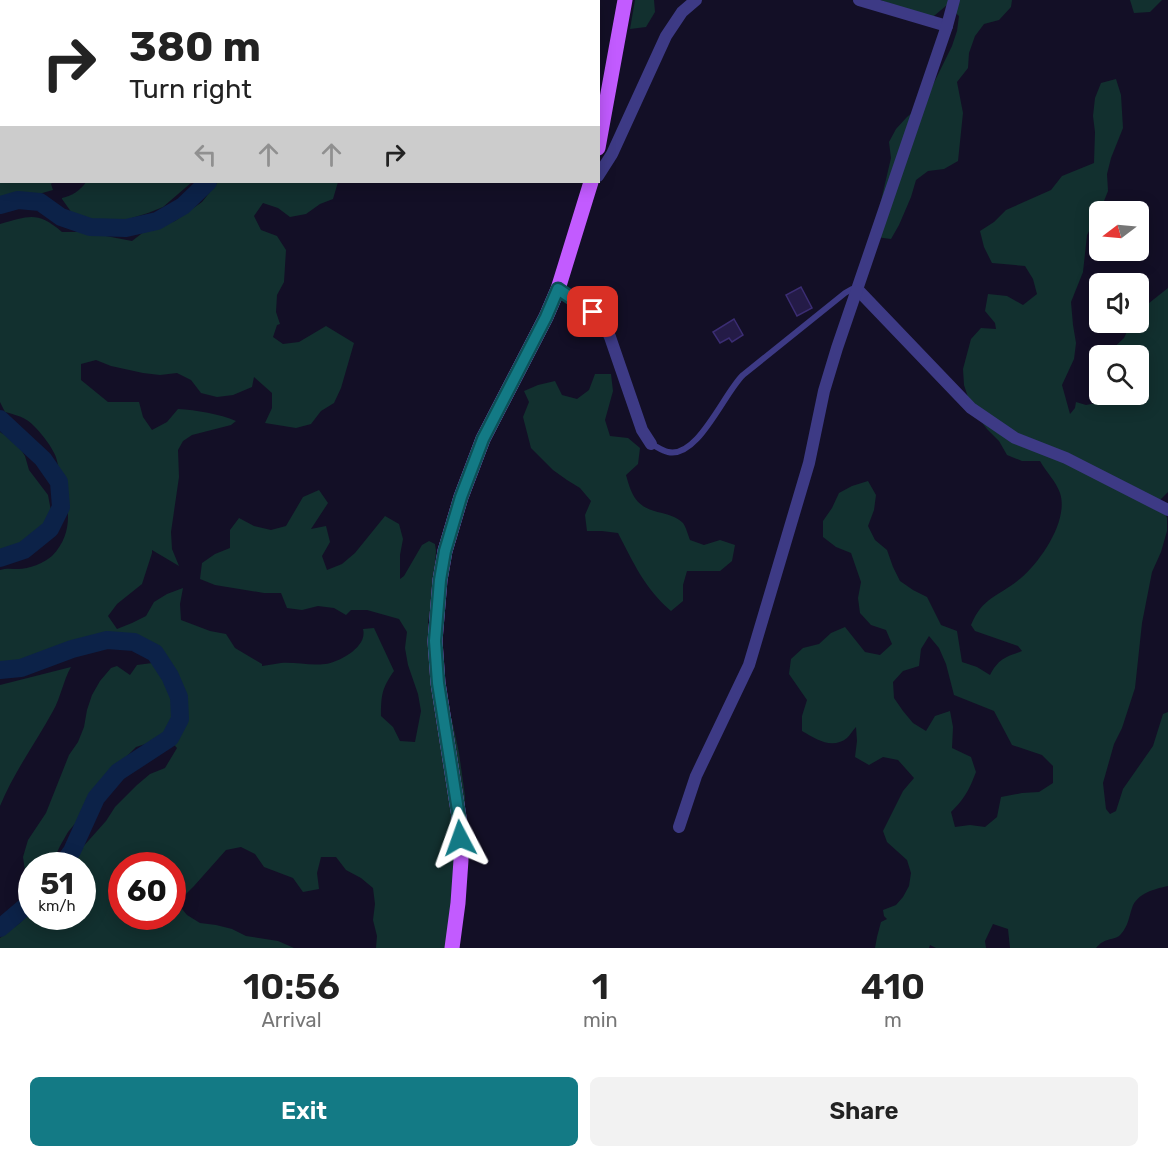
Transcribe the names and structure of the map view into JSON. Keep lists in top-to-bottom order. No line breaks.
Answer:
{"north":"left","page":{"turn":["380 m","Turn right"],"speed":"51 km/h","limit":"60","eta":["10:56","Arrival","1","min","410","m"],"buttons":["Exit","Share"]}}
